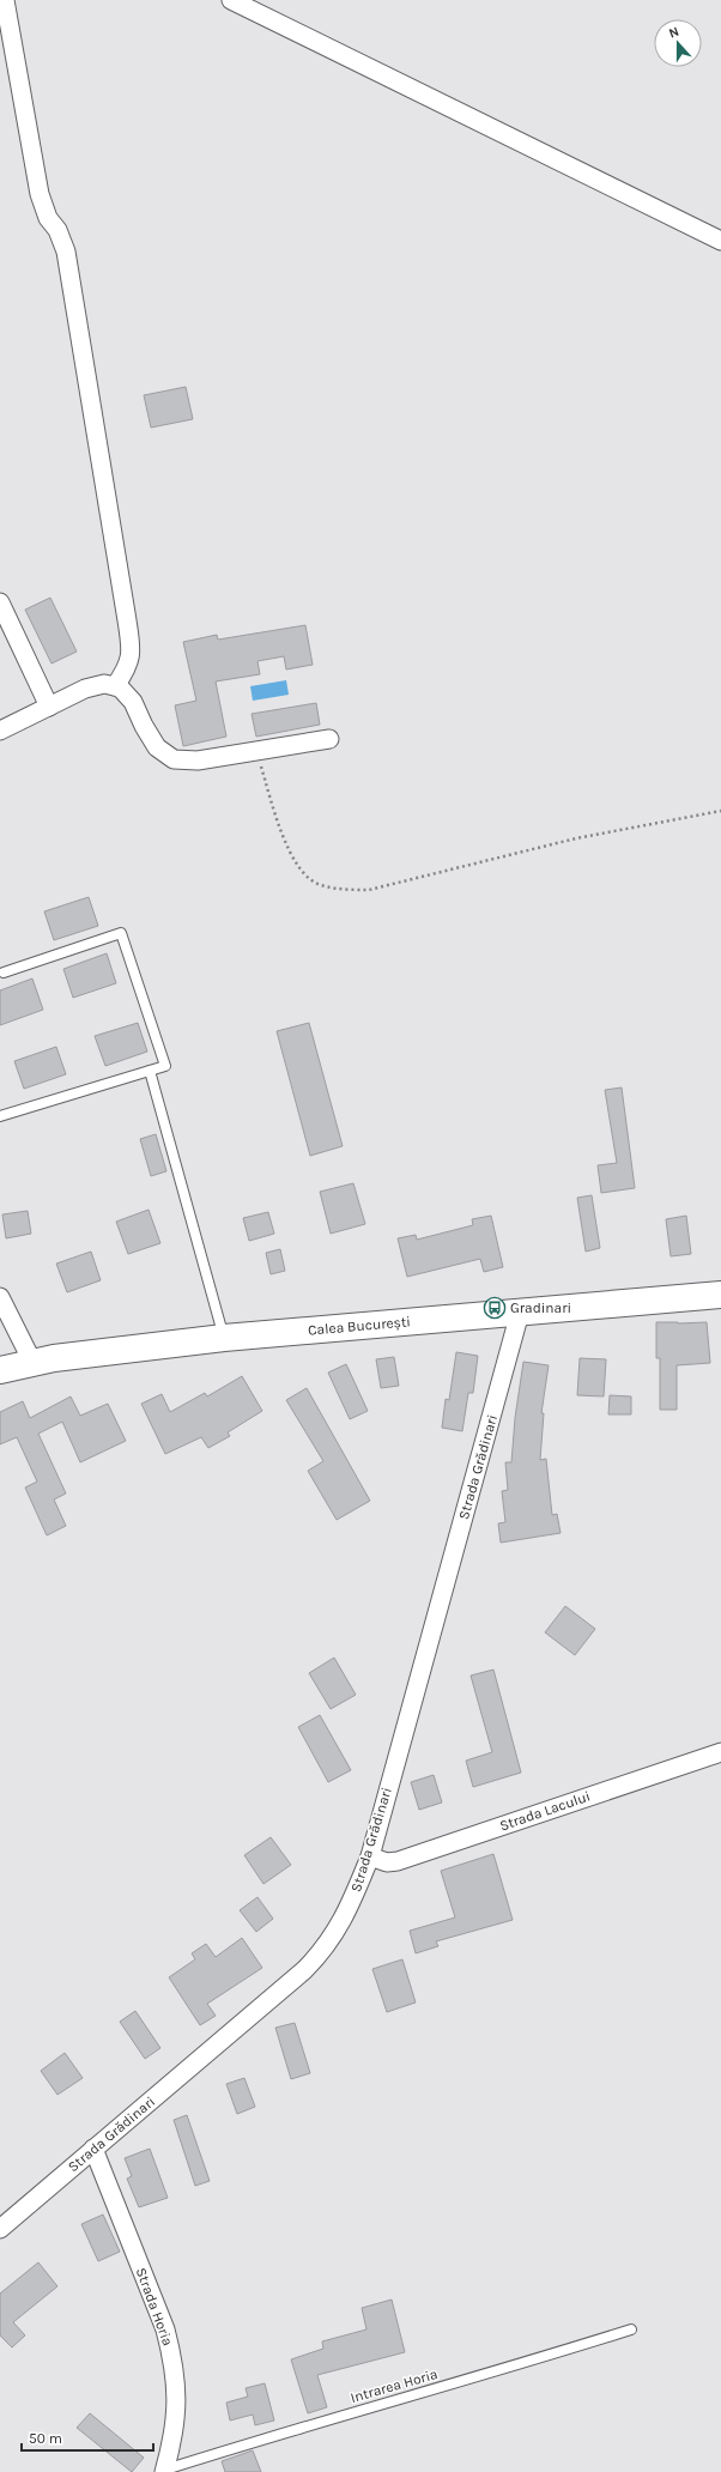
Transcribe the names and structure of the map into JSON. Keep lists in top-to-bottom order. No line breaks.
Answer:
{"streets":{"main road":["Calea București"],"street":["Strada Grădinari","Strada Lacului","Strada Horia"],"lane":["Intrarea Horia"]},"crossings":[["Calea București","Strada Grădinari"],["Strada Grădinari","Strada Lacului"],["Strada Grădinari","Strada Horia"],["Strada Horia","Intrarea Horia"]],"places":{"bus stop":["Gradinari"]},"scale_bar":"50 m","north":"top"}
